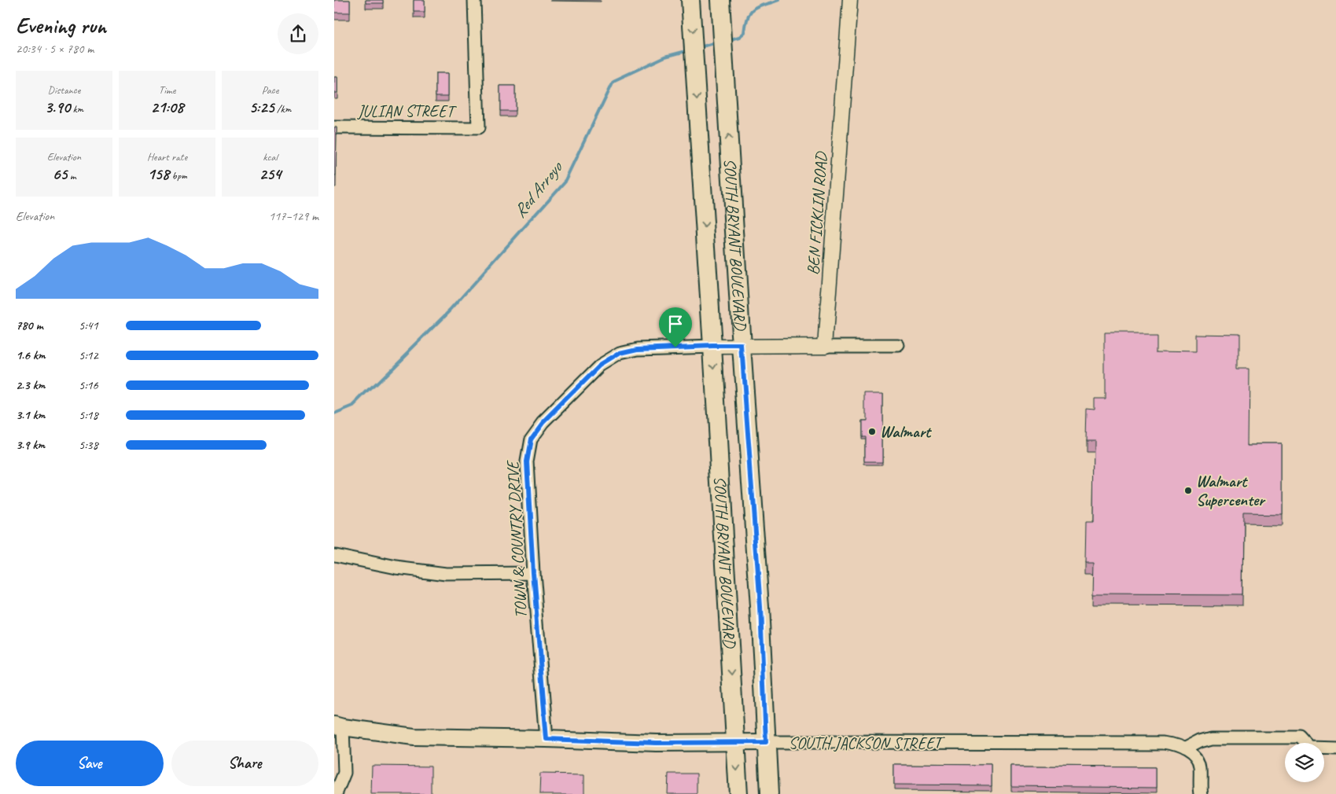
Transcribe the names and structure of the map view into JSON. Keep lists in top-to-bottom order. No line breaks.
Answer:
{"streets":{"main road":["SOUTH BRYANT BOULEVARD","SOUTH JACKSON STREET"],"street":["JULIAN STREET","BEN FICKLIN ROAD","TOWN & COUNTRY DRIVE"]},"crossings":[["SOUTH BRYANT BOULEVARD","TOWN & COUNTRY DRIVE"],["SOUTH BRYANT BOULEVARD","SOUTH JACKSON STREET"],["TOWN & COUNTRY DRIVE","SOUTH JACKSON STREET"]],"water":["Red Arroyo"],"places":["Walmart","Walmart Supercenter"],"page":{"heading":["Evening run","20:34 · 5 × 780 m"],"stats":[["Distance","3.90 km"],["Time","21:08"],["Pace","5:25 /km"],["Elevation","65 m"],["Heart rate","158 bpm"],["kcal","254"]],"chart":["Elevation","117–129 m"],"list":[{"name":"780 m","note":"5:41"},{"name":"1.6 km","note":"5:12"},{"name":"2.3 km","note":"5:16"},{"name":"3.1 km","note":"5:18"},{"name":"3.9 km","note":"5:38"}],"buttons":["Save","Share"]}}
